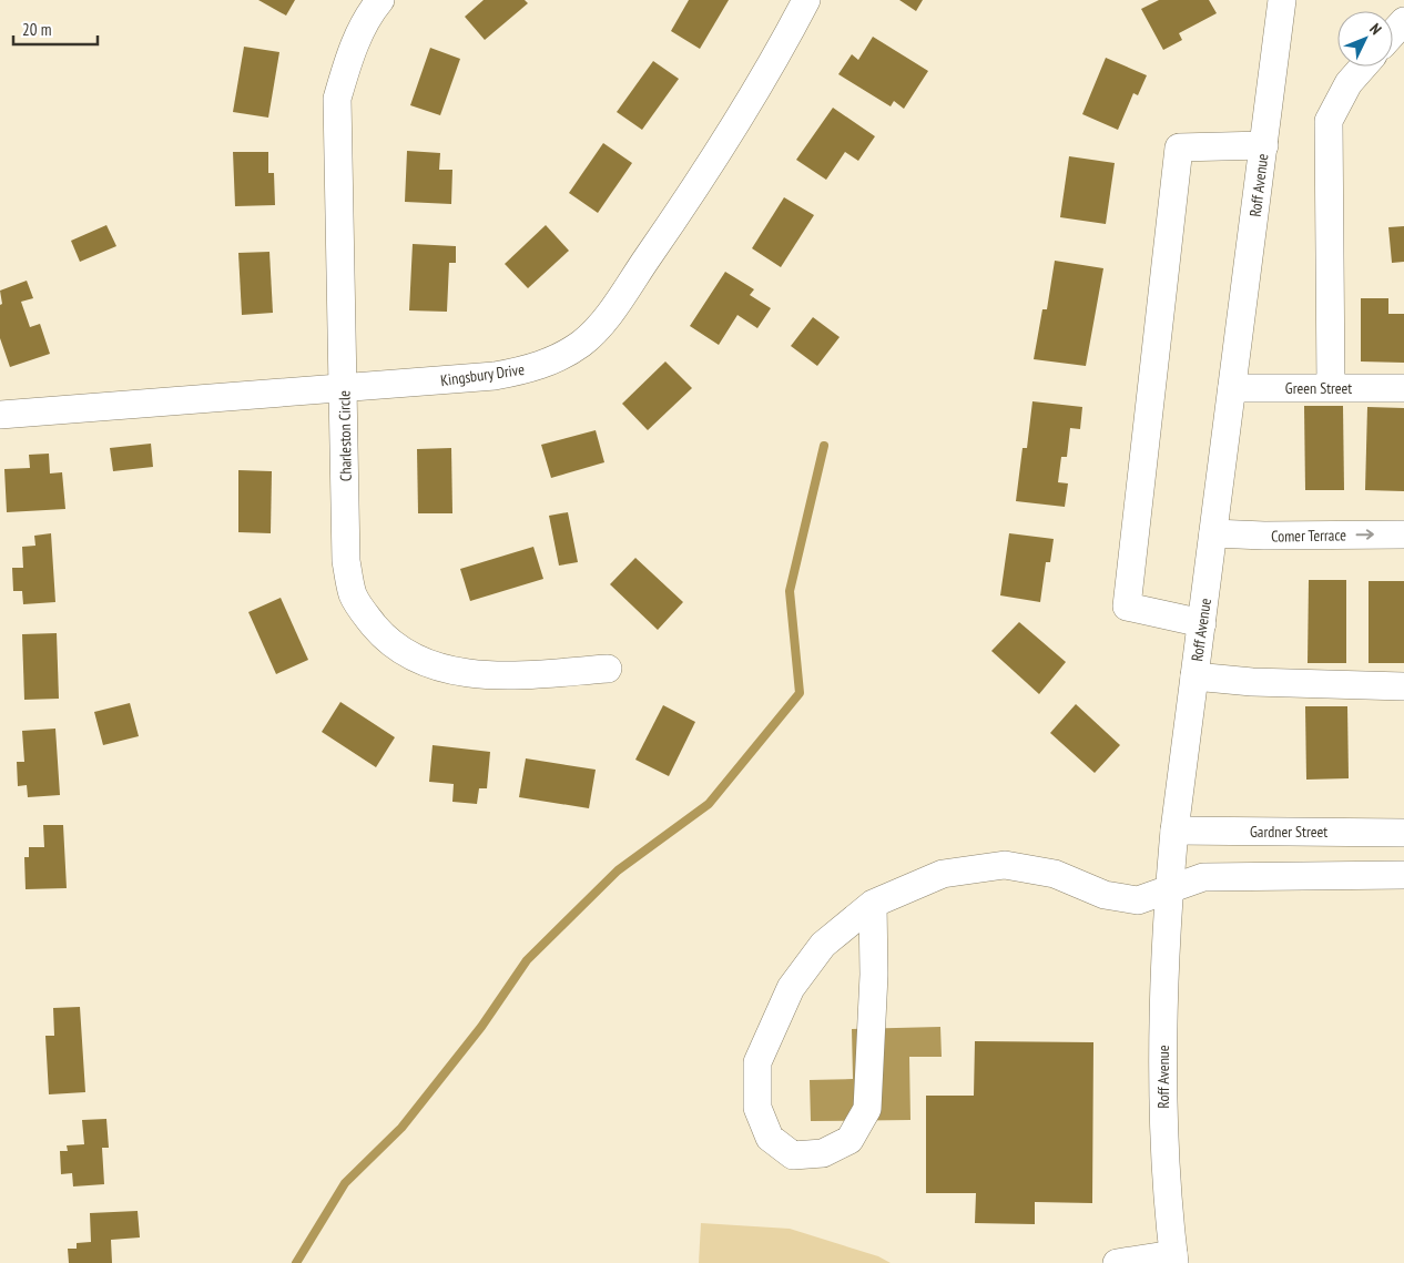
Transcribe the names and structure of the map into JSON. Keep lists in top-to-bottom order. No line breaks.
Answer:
{"streets":{"street":["Roff Avenue","Kingsbury Drive","Green Street","Charleston Circle","Comer Terrace","Gardner Street"]},"crossings":[["Roff Avenue","Green Street"],["Roff Avenue","Comer Terrace"],["Roff Avenue","Gardner Street"],["Kingsbury Drive","Charleston Circle"]],"scale_bar":"20 m","north":"top right"}
